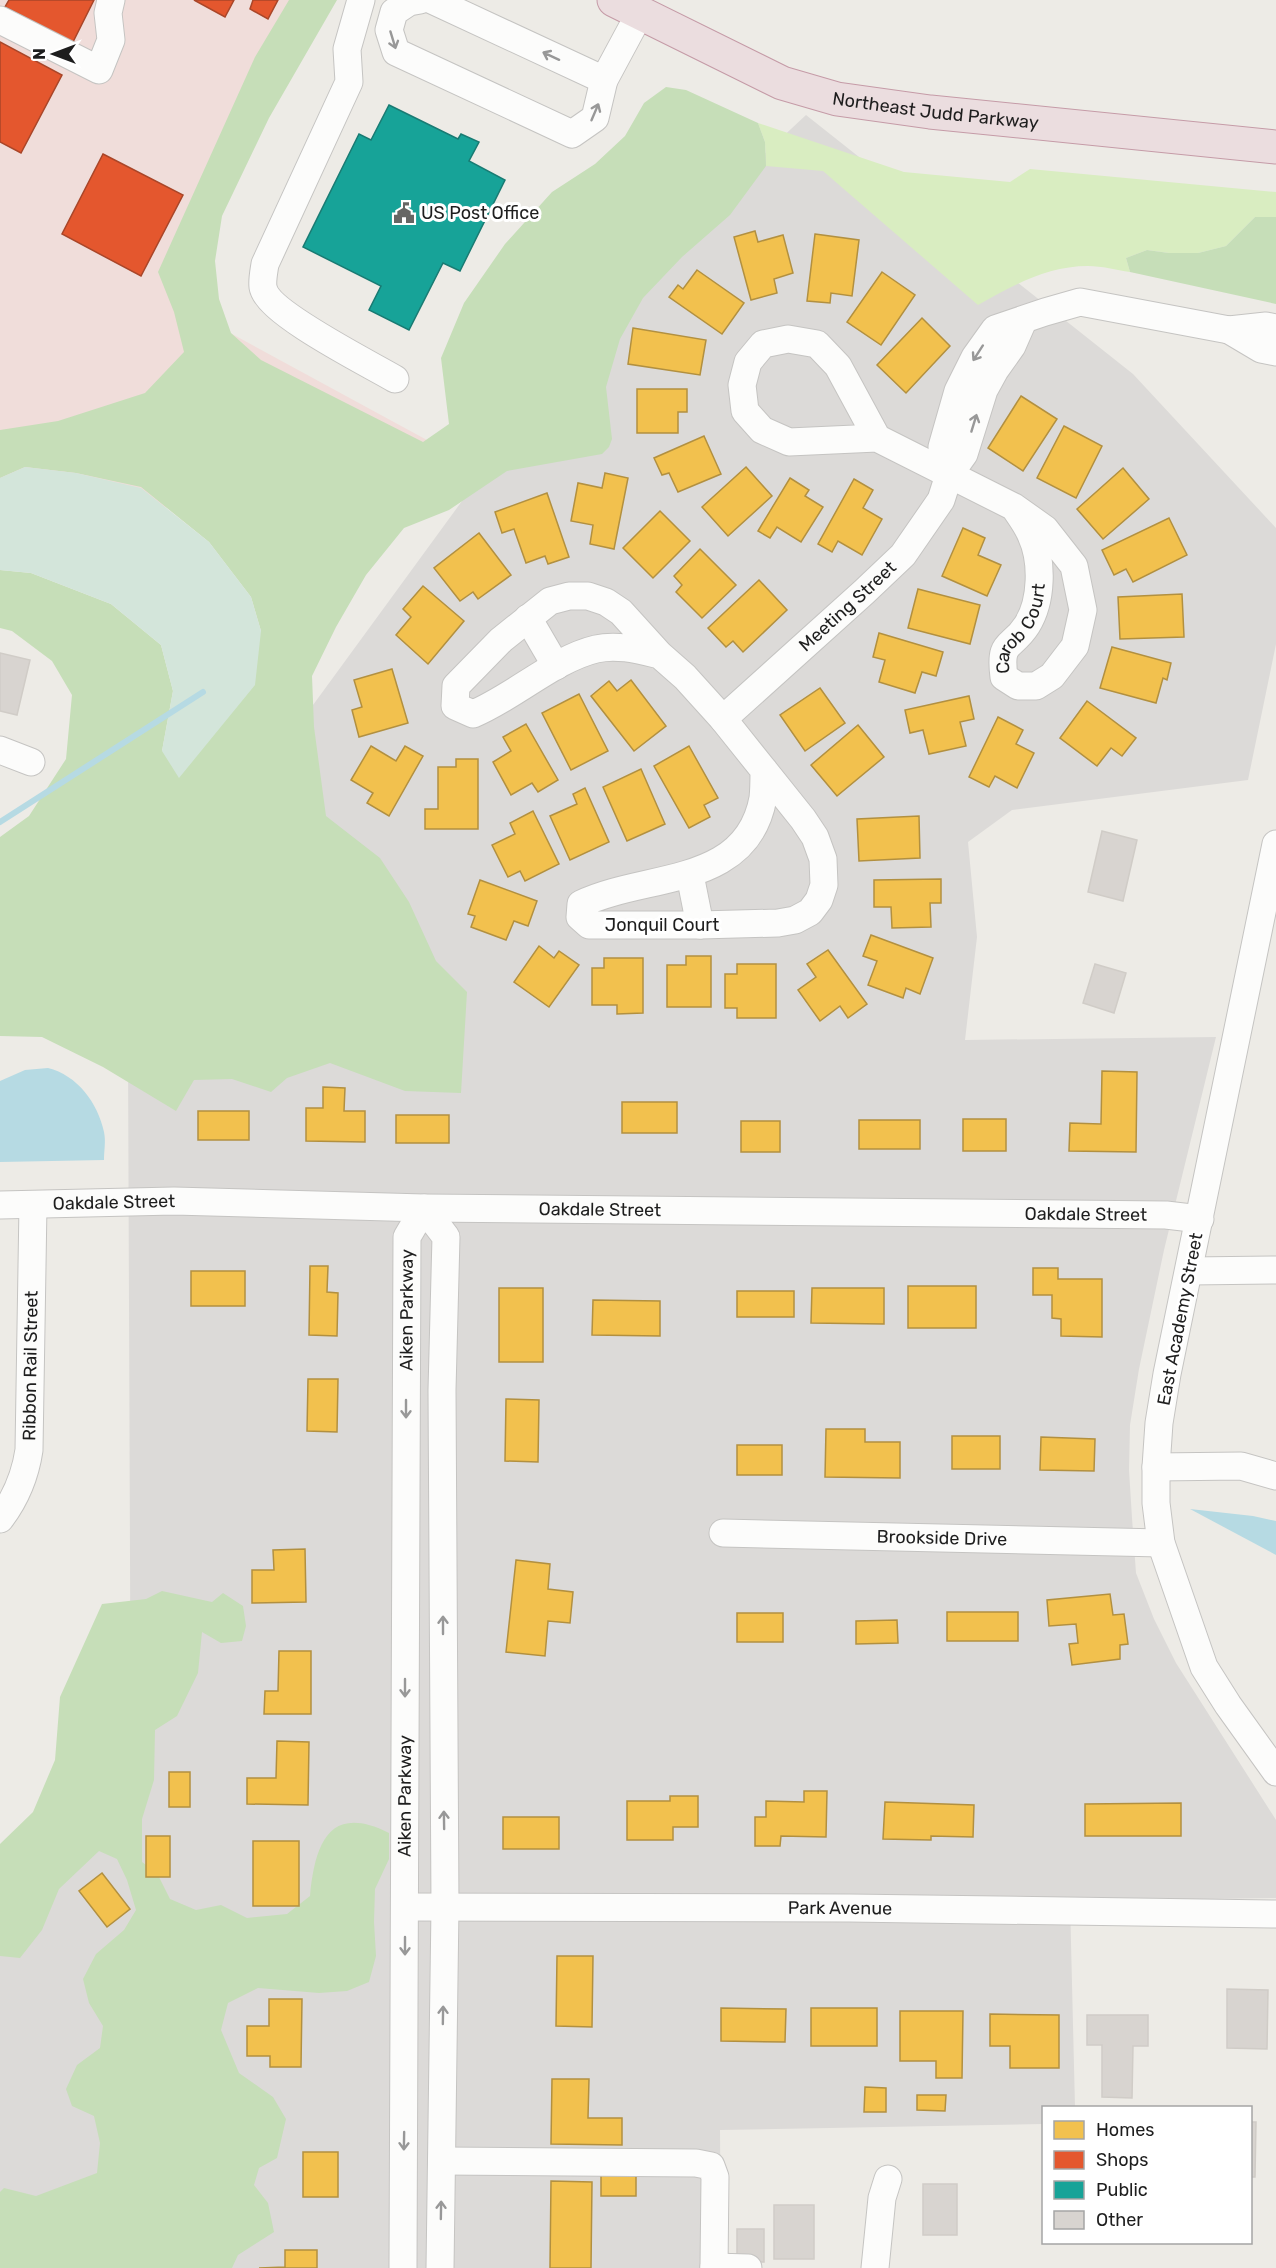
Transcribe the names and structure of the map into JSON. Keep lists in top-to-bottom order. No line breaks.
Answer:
{"streets":{"highway":["Northeast Judd Parkway"],"street":["Meeting Street","Carob Court","Jonquil Court","Oakdale Street","Aiken Parkway","East Academy Street","Ribbon Rail Street","Brookside Drive","Park Avenue"]},"crossings":[["Meeting Street","Carob Court"],["Meeting Street","Jonquil Court"],["Oakdale Street","Aiken Parkway"],["Oakdale Street","East Academy Street"],["Oakdale Street","Ribbon Rail Street"],["Aiken Parkway","Park Avenue"],["East Academy Street","Brookside Drive"]],"places":{"public building":["US Post Office"]},"legend":["Homes","Shops","Public","Other"],"north":"left"}
